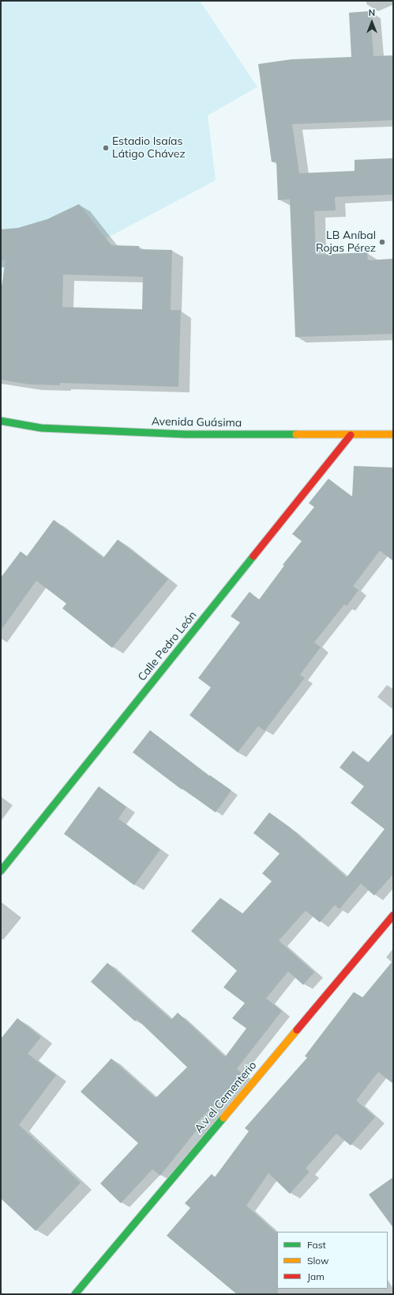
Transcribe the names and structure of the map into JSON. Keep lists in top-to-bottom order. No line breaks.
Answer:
{"streets":{"street":["Avenida Guásima","Calle Pedro León","A.v el Cementerio"]},"crossings":[["Avenida Guásima","Calle Pedro León"]],"places":["Estadio Isaías Látigo Chávez","LB Aníbal Rojas Pérez"],"legend":["Fast","Slow","Jam"],"north":"top"}
